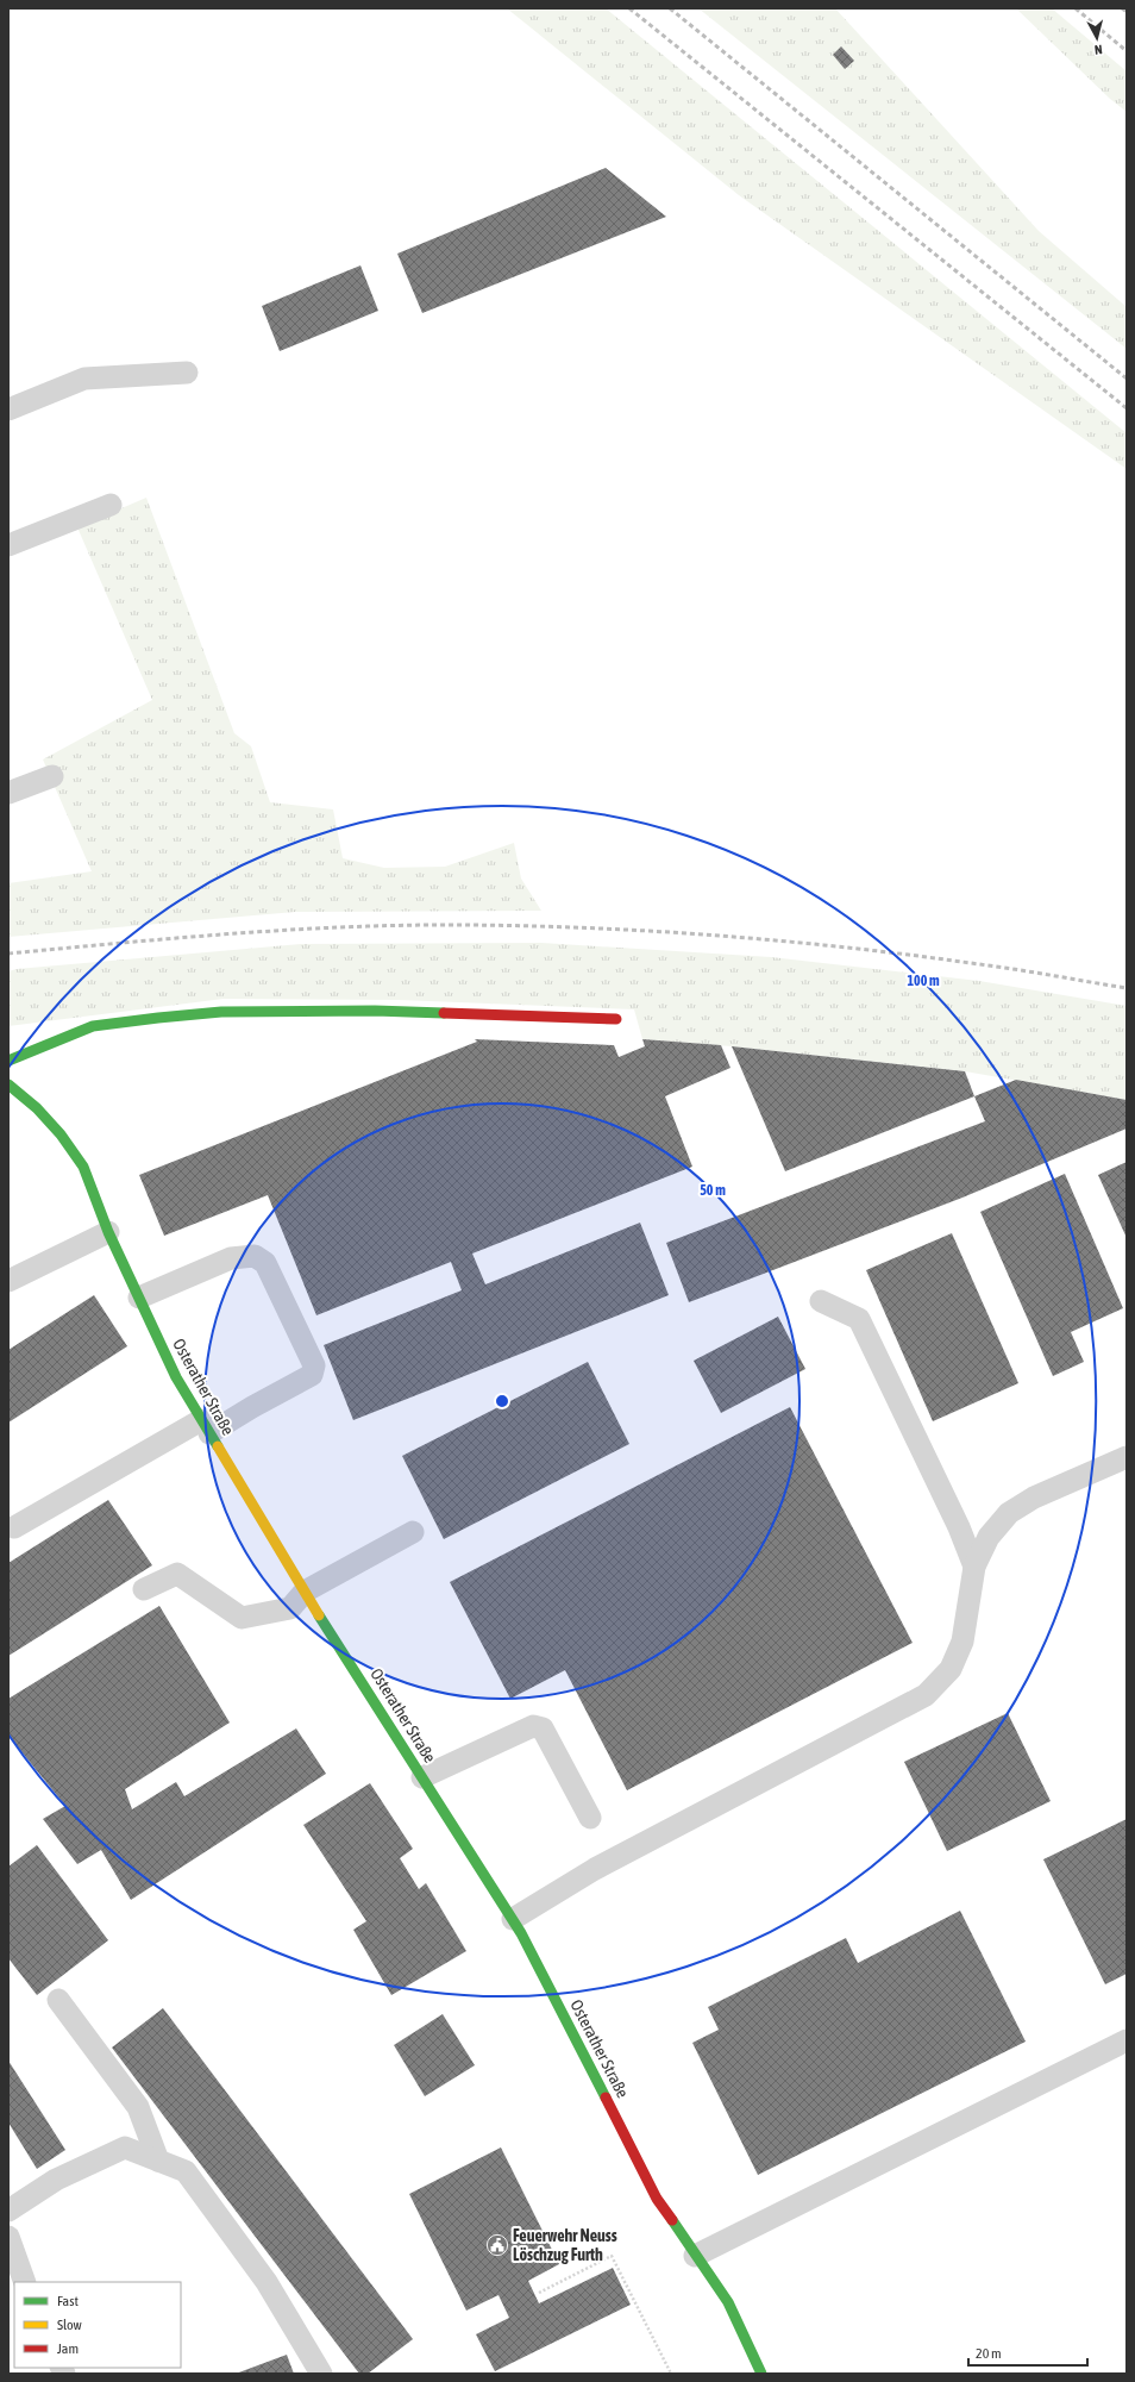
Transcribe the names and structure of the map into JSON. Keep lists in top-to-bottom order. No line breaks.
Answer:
{"streets":{"street":["Osterather Straße"]},"places":{"public building":["Feuerwehr Neuss Löschzug Furth"]},"legend":["Fast","Slow","Jam"],"scale_bar":"20 m","north":"bottom","rings":["100 m","50 m"]}
